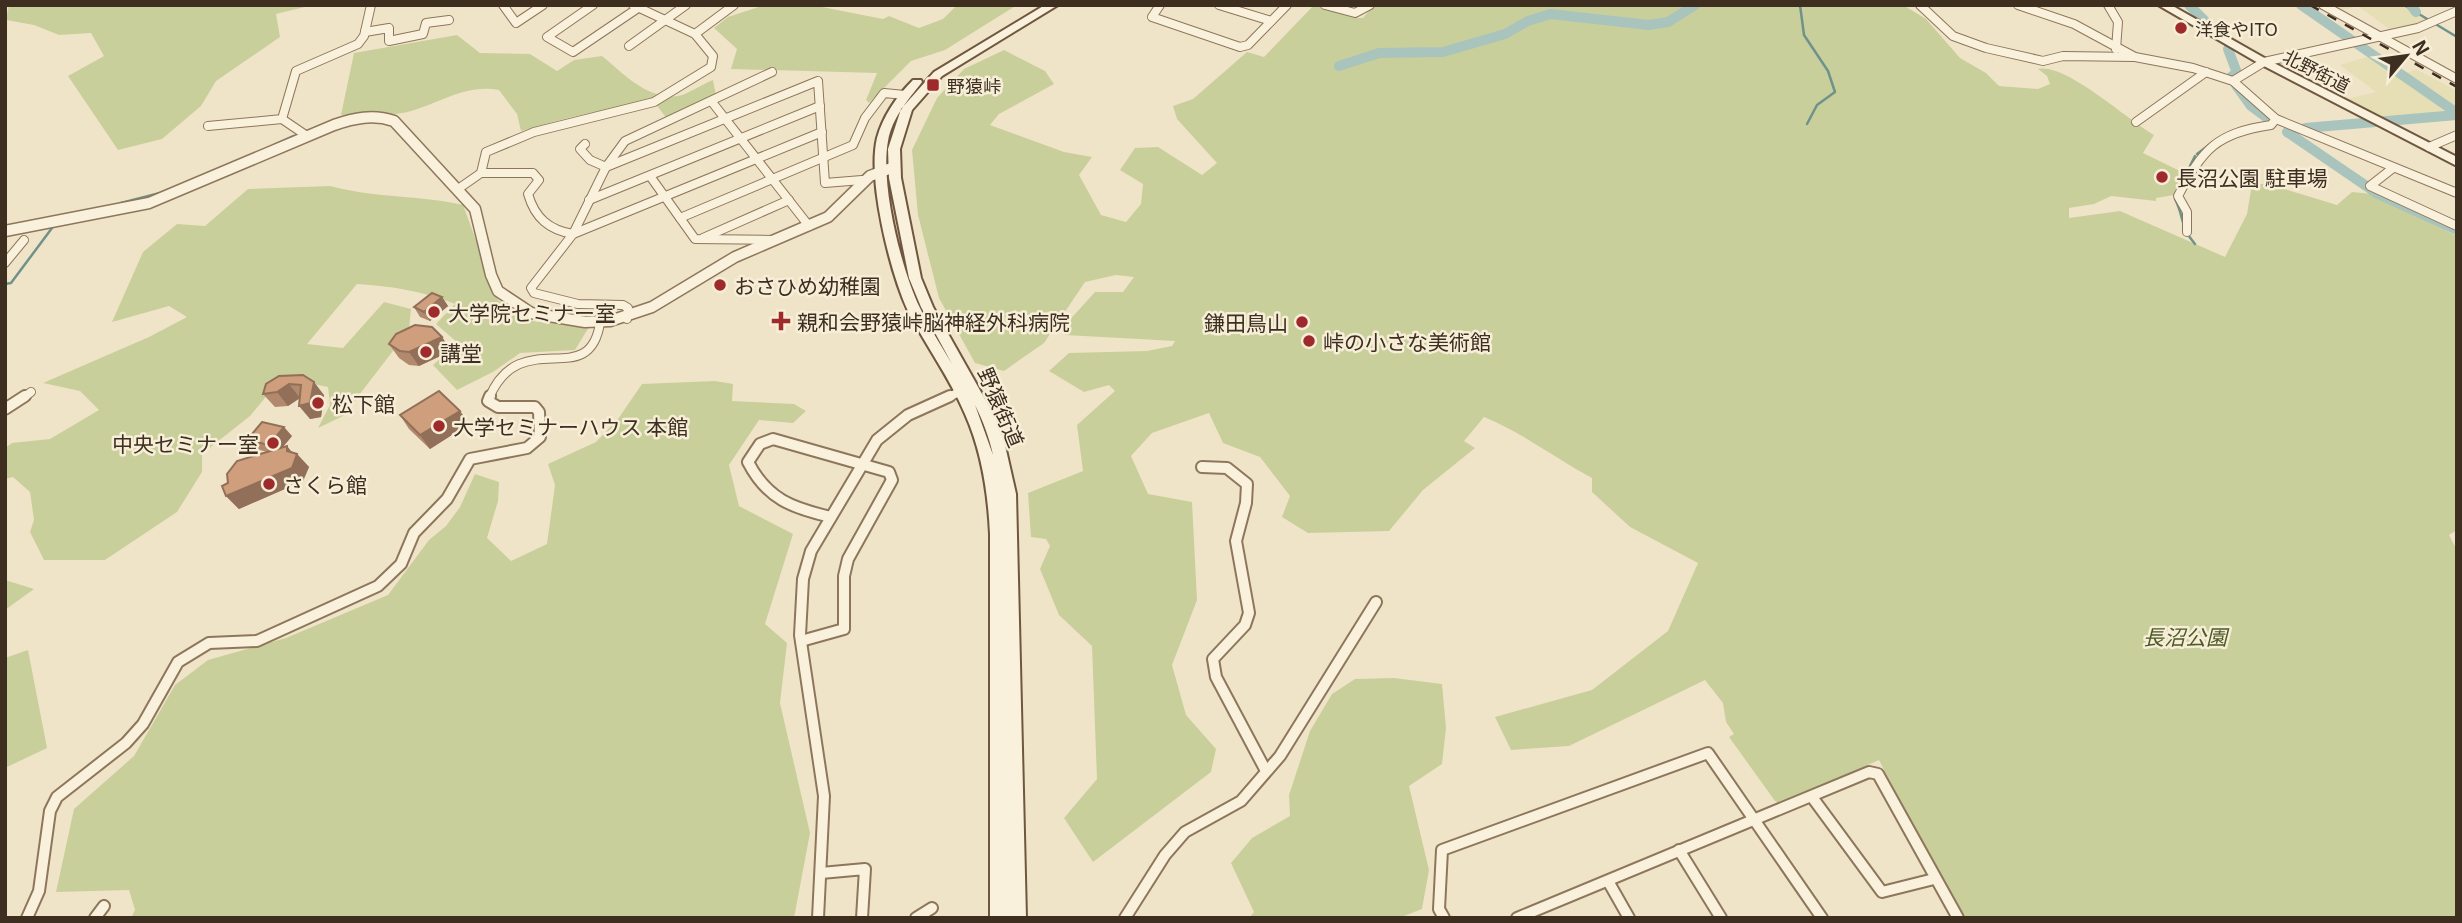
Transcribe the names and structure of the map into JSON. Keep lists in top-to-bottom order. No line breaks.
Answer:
{"streets":{"main road":["北野街道","野猿街道"]},"parks":["長沼公園"],"places":{"other":["洋食やITO","長沼公園 駐車場","おさひめ幼稚園","大学院セミナー室","鎌田鳥山","峠の小さな美術館","講堂","松下館","大学セミナーハウス 本館","中央セミナー室","さくら館"],"transit":["野猿峠"],"health":["親和会野猿峠脳神経外科病院"]},"north":"top right"}
